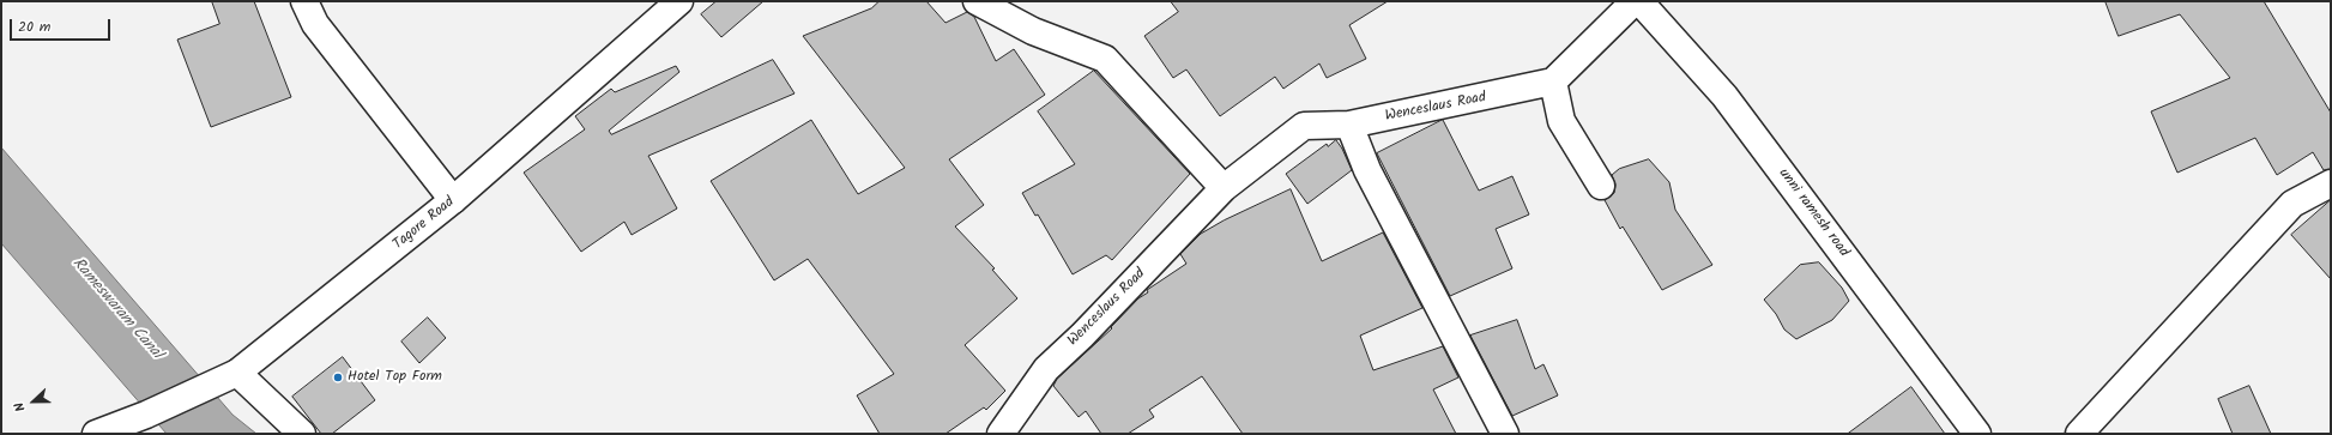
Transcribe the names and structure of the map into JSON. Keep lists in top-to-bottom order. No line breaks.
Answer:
{"streets":{"street":["Wenceslaus Road","unni ramesh road","Tagore Road"]},"water":["Rameswaram Canal"],"places":["Hotel Top Form"],"scale_bar":"20 m","north":"left"}
